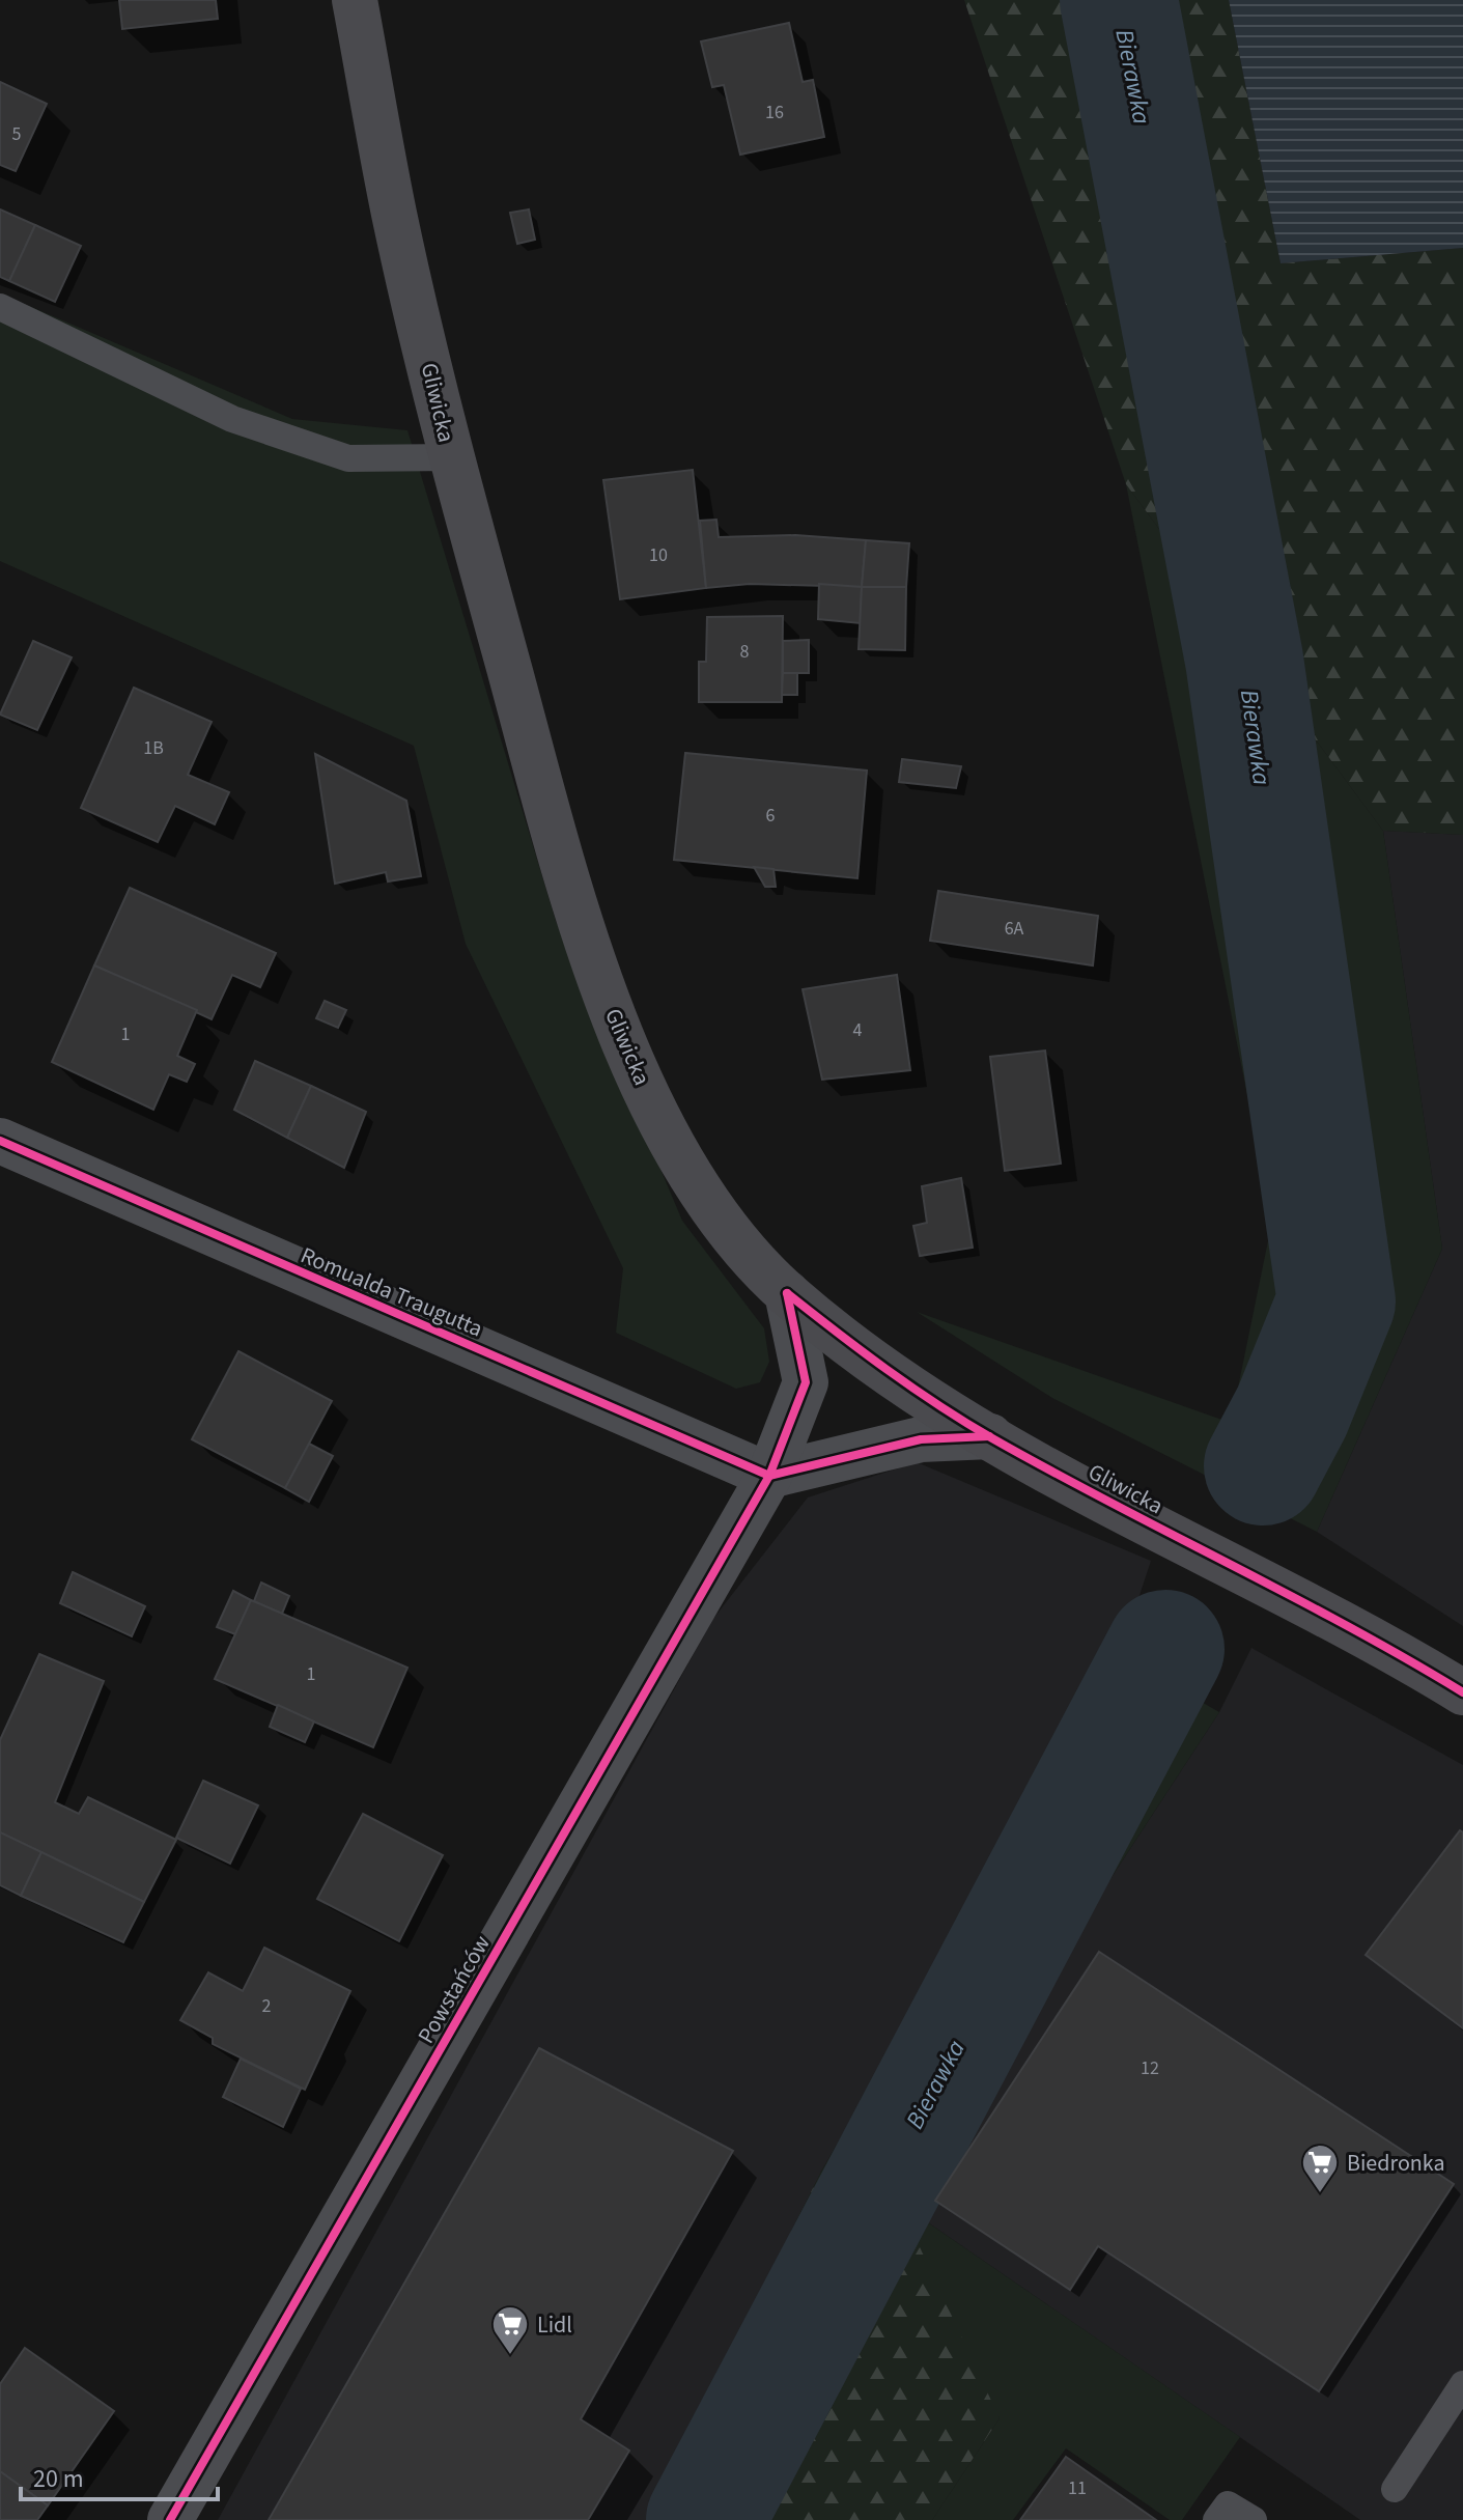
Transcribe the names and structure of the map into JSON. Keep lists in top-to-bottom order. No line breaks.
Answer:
{"streets":{"main road":["Gliwicka"],"street":["Romualda Traugutta","Powstańców"]},"crossings":[["Gliwicka","Powstańców"],["Romualda Traugutta","Powstańców"]],"water":["Bierawka"],"places":{"supermarket":["Biedronka","Lidl"]},"house_numbers":["16","5","10","8","1B","6","6A","4","1","1","2","12","11"],"scale_bar":"20 m"}
